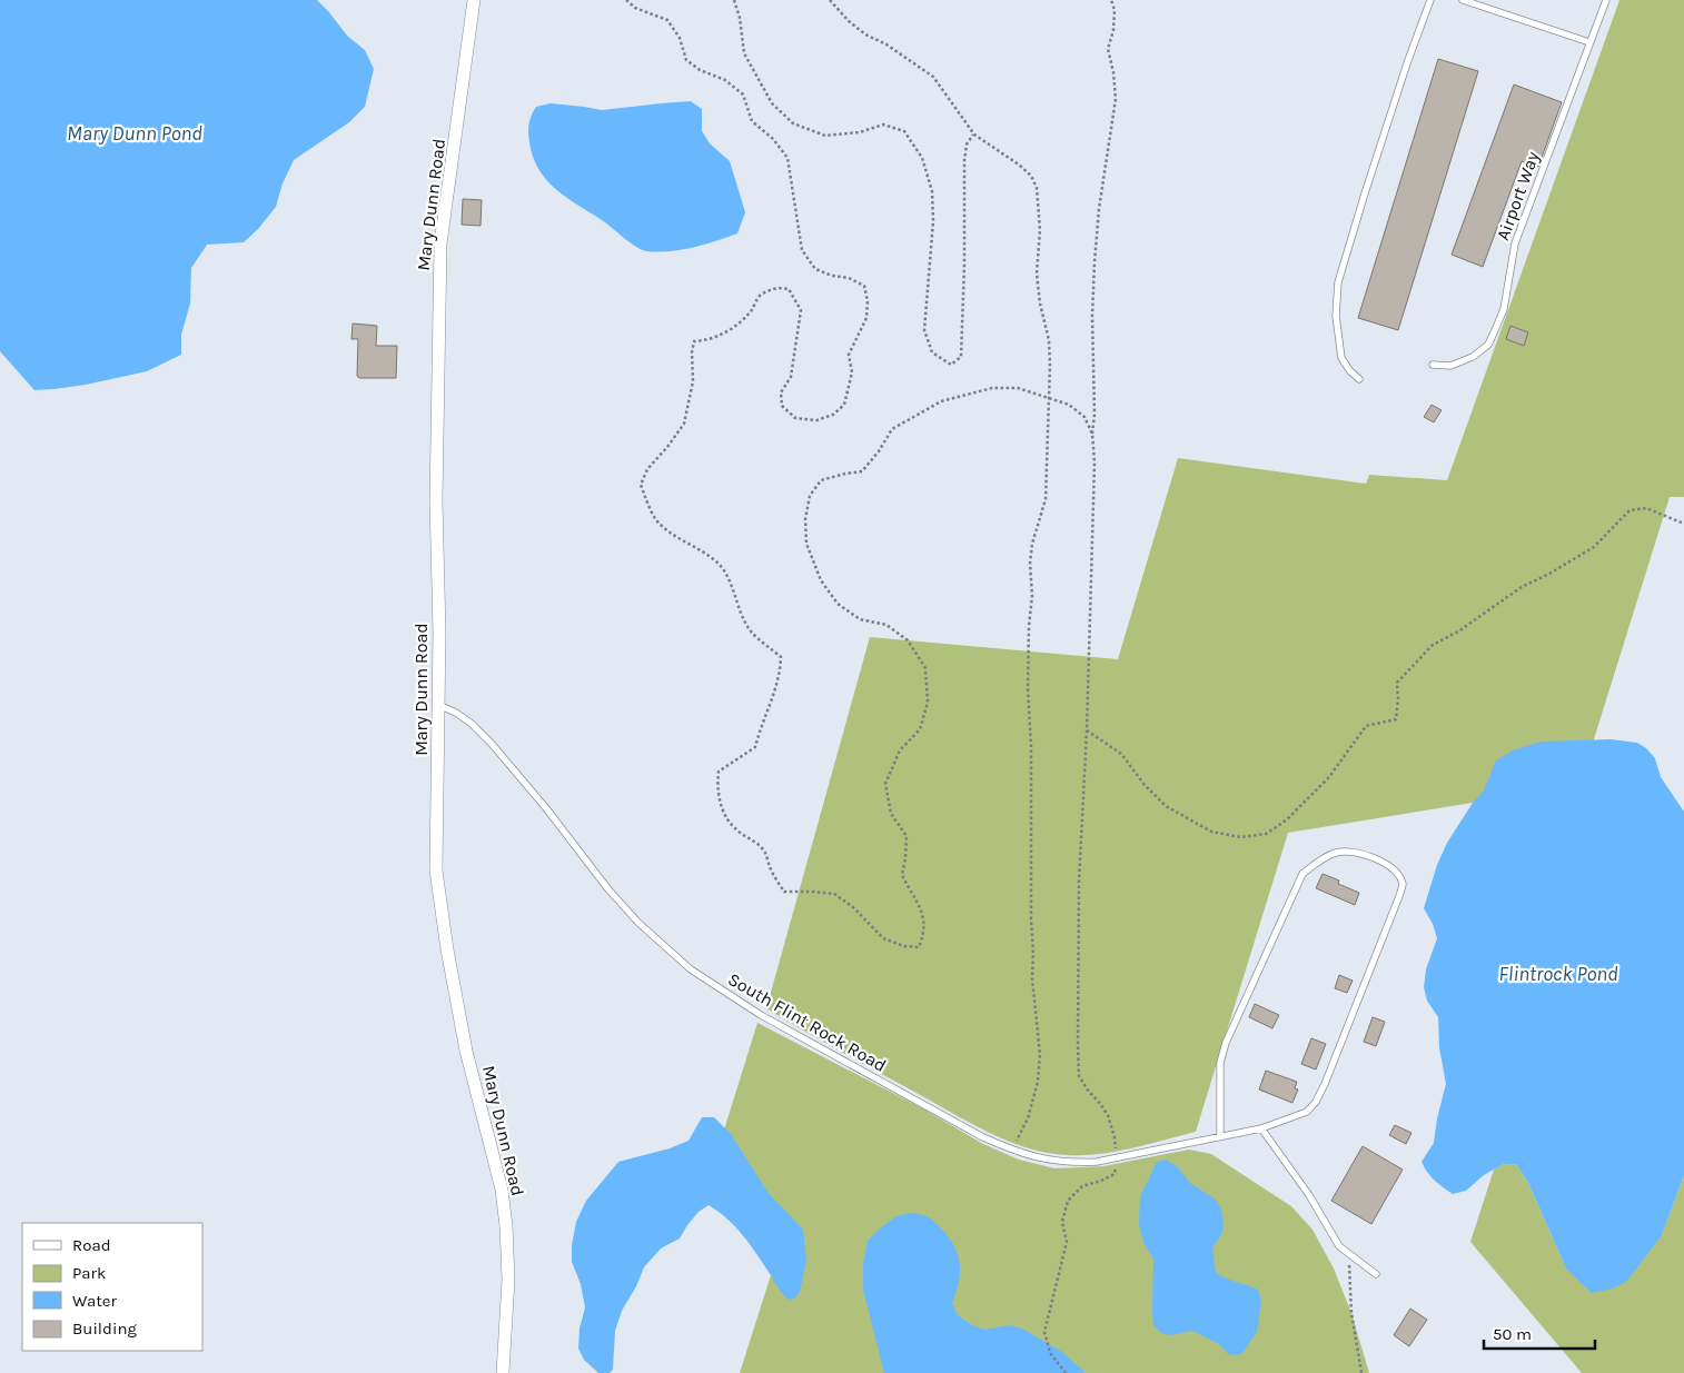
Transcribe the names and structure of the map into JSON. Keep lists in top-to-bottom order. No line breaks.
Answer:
{"streets":{"street":["Mary Dunn Road"],"lane":["Airport Way","South Flint Rock Road"]},"crossings":[["Mary Dunn Road","South Flint Rock Road"]],"water":["Mary Dunn Pond","Flintrock Pond"],"legend":["Road","Park","Water","Building"],"scale_bar":"50 m"}
